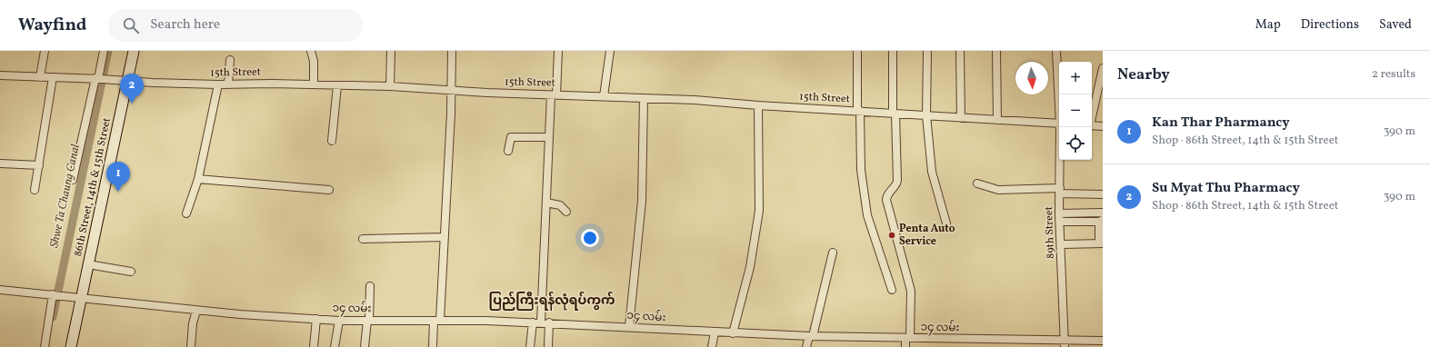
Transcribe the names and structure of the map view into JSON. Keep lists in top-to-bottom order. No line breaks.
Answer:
{"streets":{"street":["15th Street","86th Street, 14th & 15th Street","89th Street","၁၄ လမ်း"]},"crossings":[["15th Street","86th Street, 14th & 15th Street"],["86th Street, 14th & 15th Street","၁၄ လမ်း"],["89th Street","၁၄ လမ်း"]],"districts":["ပြည်ကြီးရန်လုံရပ်ကွက်"],"water":["Shwe Ta Chaung Canal"],"places":["Penta Auto Service"],"north":"bottom","page":{"header":"Wayfind","search":"Search here","nav":["Map","Directions","Saved"],"heading":["Nearby","2 results"],"map_buttons":["+","−"],"pins":["2","1"],"list":[{"mark":"1","name":"Kan Thar Pharmancy","note":"Shop · 86th Street, 14th & 15th Street","value":"390 m"},{"mark":"2","name":"Su Myat Thu Pharmacy","note":"Shop · 86th Street, 14th & 15th Street","value":"390 m"}]}}
